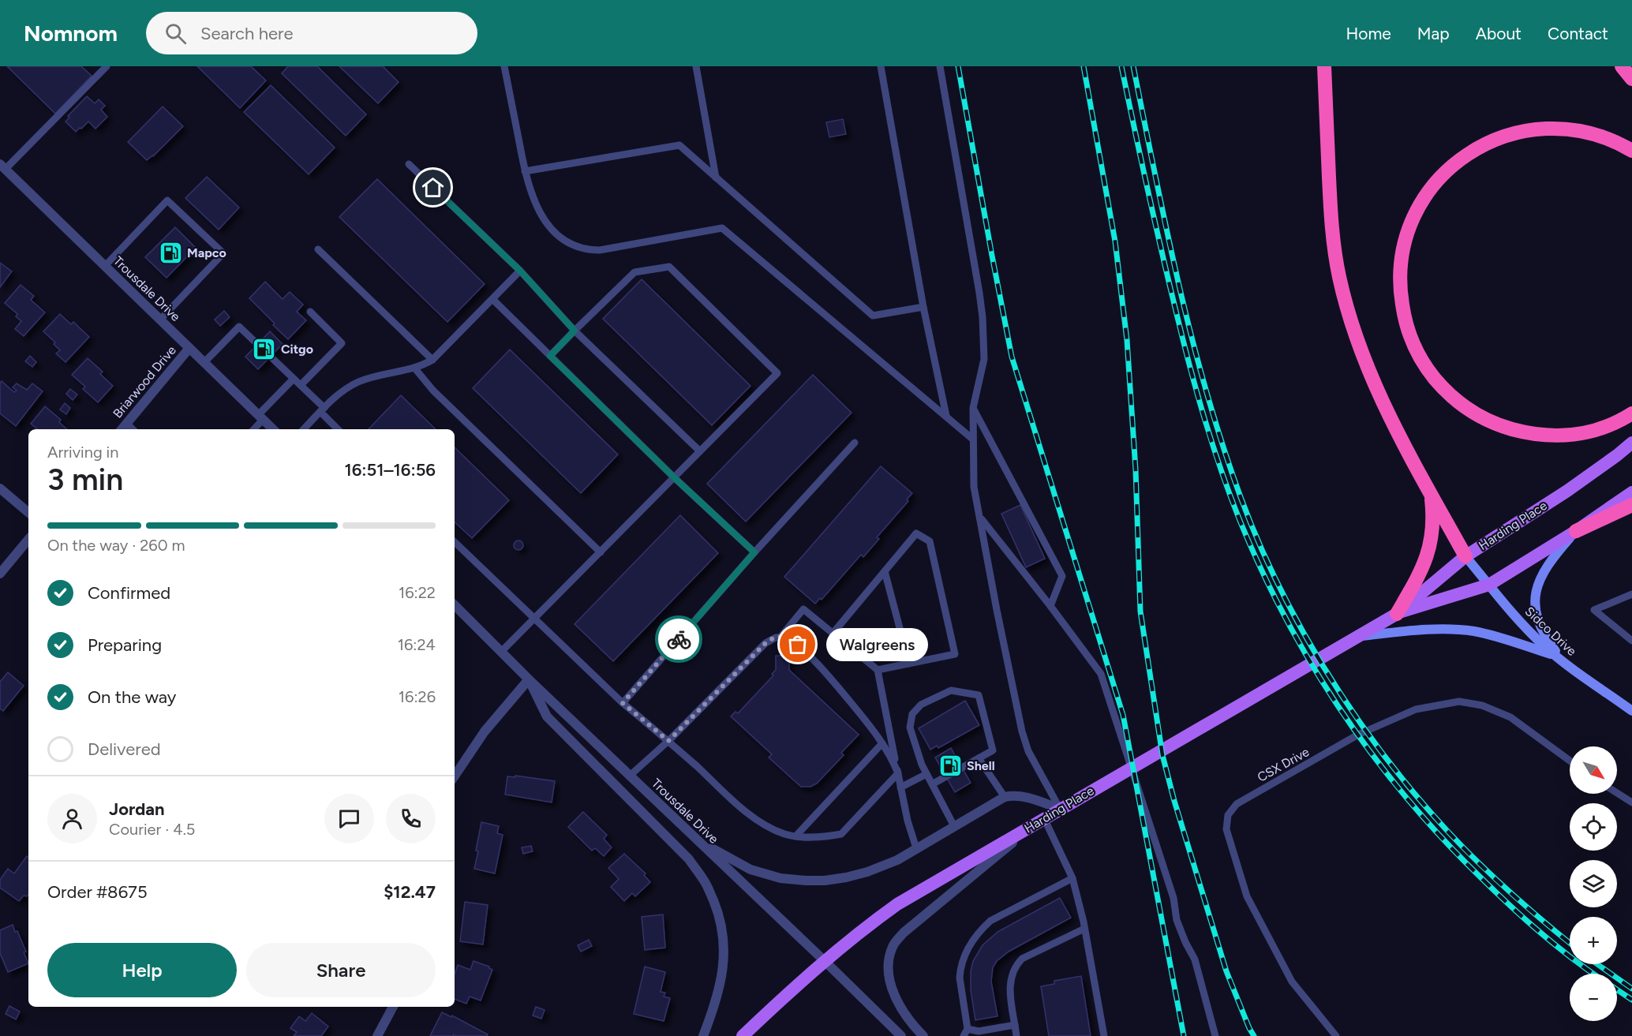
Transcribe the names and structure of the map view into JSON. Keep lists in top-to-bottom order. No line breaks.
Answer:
{"streets":{"main road":["Harding Place","Sidco Drive"],"street":["Trousdale Drive","Briarwood Drive"],"lane":["CSX Drive"]},"crossings":[["Trousdale Drive","Briarwood Drive"],["Trousdale Drive","Harding Place"],["Harding Place","Sidco Drive"]],"places":{"fuel station":["Mapco","Citgo","Shell"],"other":["Walgreens"]},"north":"bottom right","page":{"header":"Nomnom","search":"Search here","nav":["Home","Map","About","Contact"],"heading":["3 min","Arriving in","16:51–16:56"],"panel":["Jordan","Courier · 4.5","Order #8675","$12.47"],"bar":"On the way · 260 m","list":[["Confirmed","16:22"],["Preparing","16:24"],["On the way","16:26"],"Delivered"],"bubble":"Walgreens","map_buttons":["+","−"],"buttons":["Help","Share"]}}
